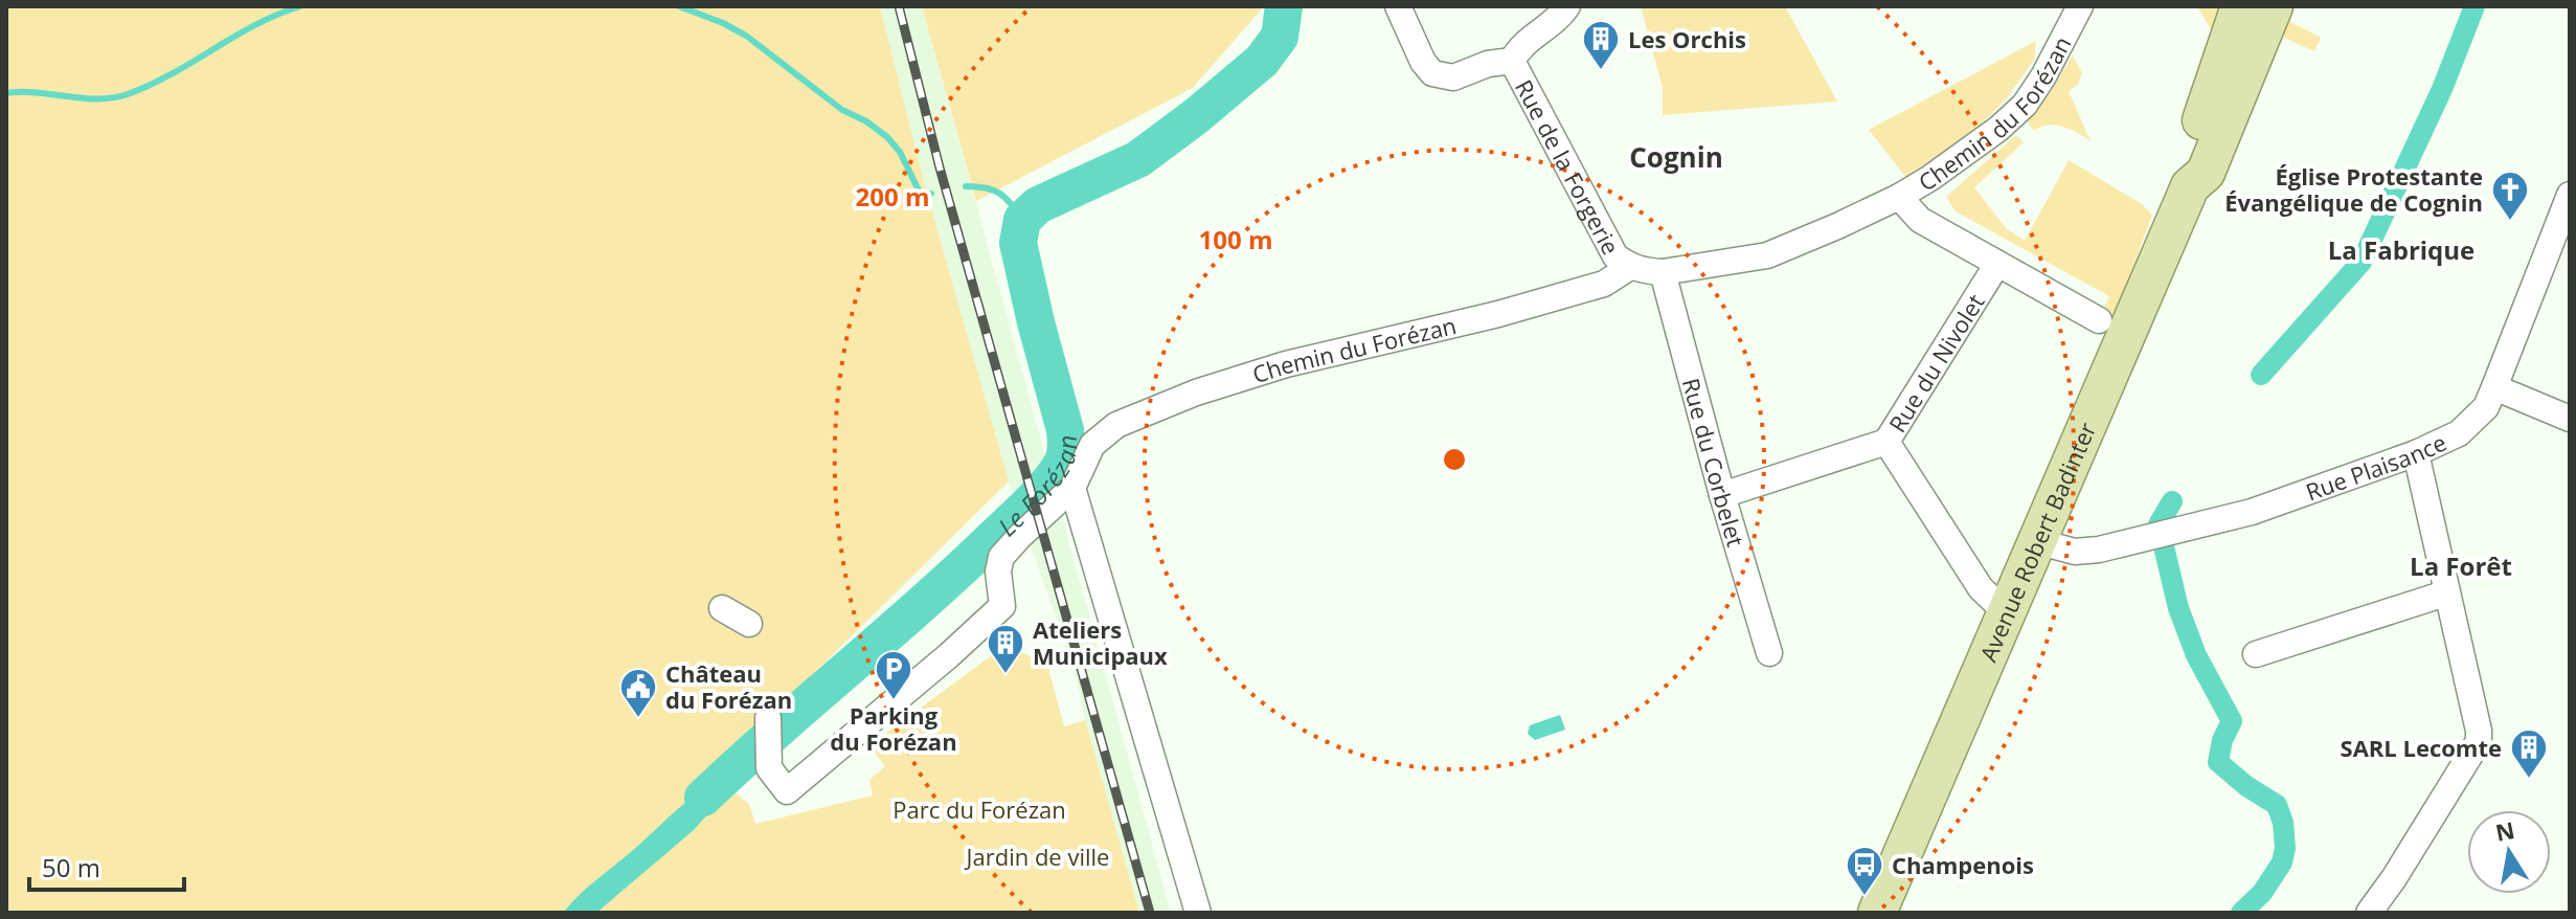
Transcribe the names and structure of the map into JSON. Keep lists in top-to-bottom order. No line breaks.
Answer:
{"streets":{"main road":["Avenue Robert Badinter"],"street":["Chemin du Forézan","Rue de la Forgerie","Rue du Nivolet","Rue du Corbelet","Rue Plaisance"]},"crossings":[["Chemin du Forézan","Rue de la Forgerie"],["Chemin du Forézan","Rue du Corbelet"],["Rue du Nivolet","Rue du Corbelet"],["Rue Plaisance","Avenue Robert Badinter"]],"districts":["Cognin","La Fabrique","La Forêt"],"water":["Le Forézan"],"parks":["Parc du Forézan","Jardin de ville"],"places":{"building":["Les Orchis","Ateliers Municipaux","SARL Lecomte"],"church":["Église Protestante Évangélique de Cognin"],"parking":["Parking du Forézan"],"public building":["Château du Forézan"],"bus stop":["Champenois"]},"scale_bar":"50 m","north":"top","rings":["200 m","100 m"]}
